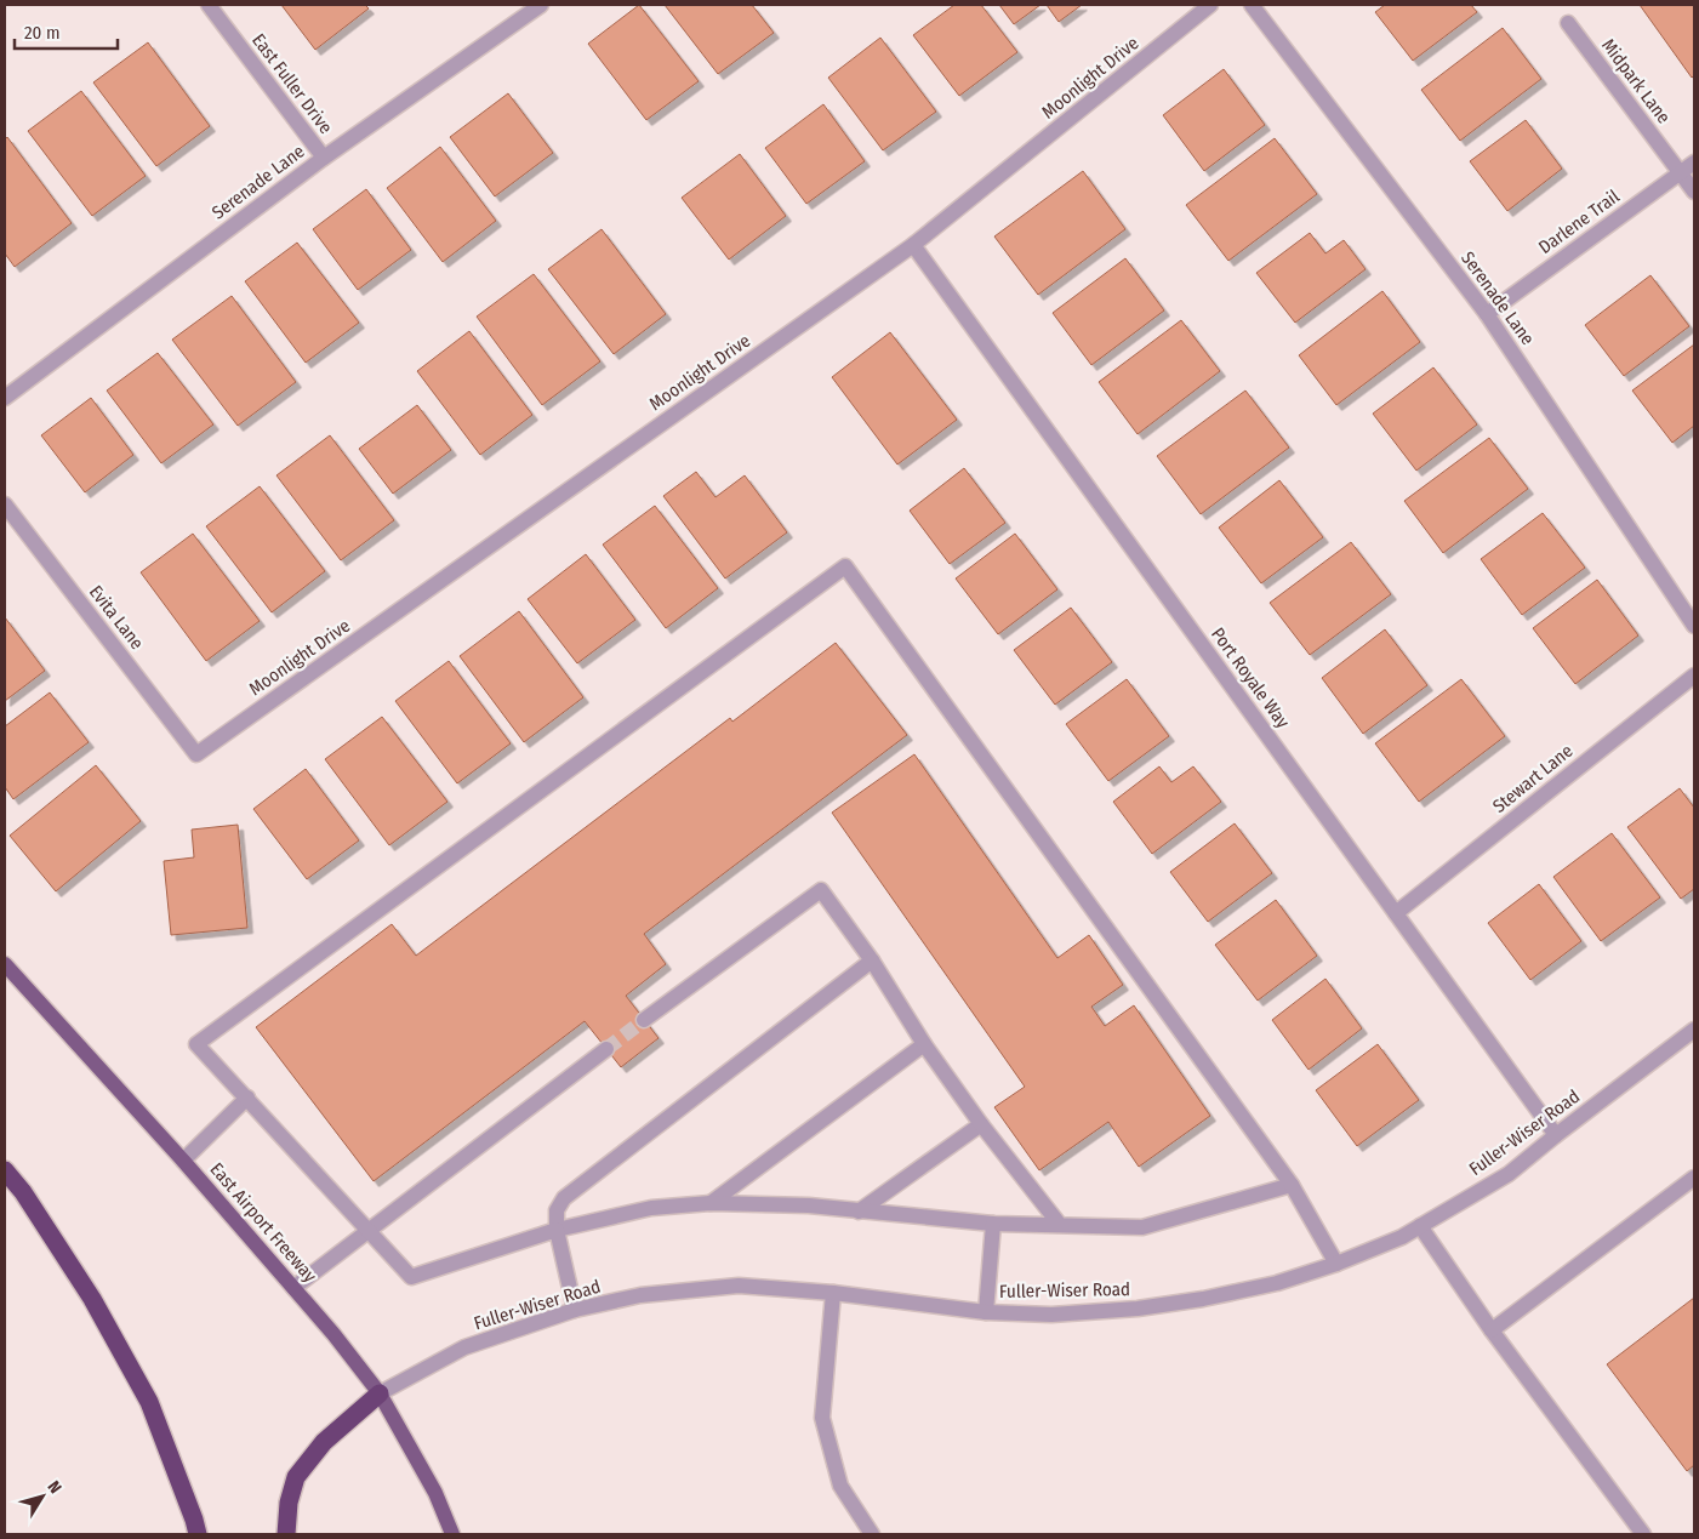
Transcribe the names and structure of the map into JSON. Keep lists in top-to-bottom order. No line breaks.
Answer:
{"streets":{"main road":["East Airport Freeway"],"street":["Moonlight Drive","Midpark Lane","East Fuller Drive","Serenade Lane","Darlene Trail","Evita Lane","Port Royale Way","Stewart Lane","Fuller-Wiser Road"]},"crossings":[["Moonlight Drive","Evita Lane"],["Moonlight Drive","Port Royale Way"],["Midpark Lane","Darlene Trail"],["East Fuller Drive","Serenade Lane"],["Serenade Lane","Darlene Trail"],["Port Royale Way","Stewart Lane"],["Port Royale Way","Fuller-Wiser Road"],["Fuller-Wiser Road","East Airport Freeway"]],"scale_bar":"20 m","north":"top right"}
